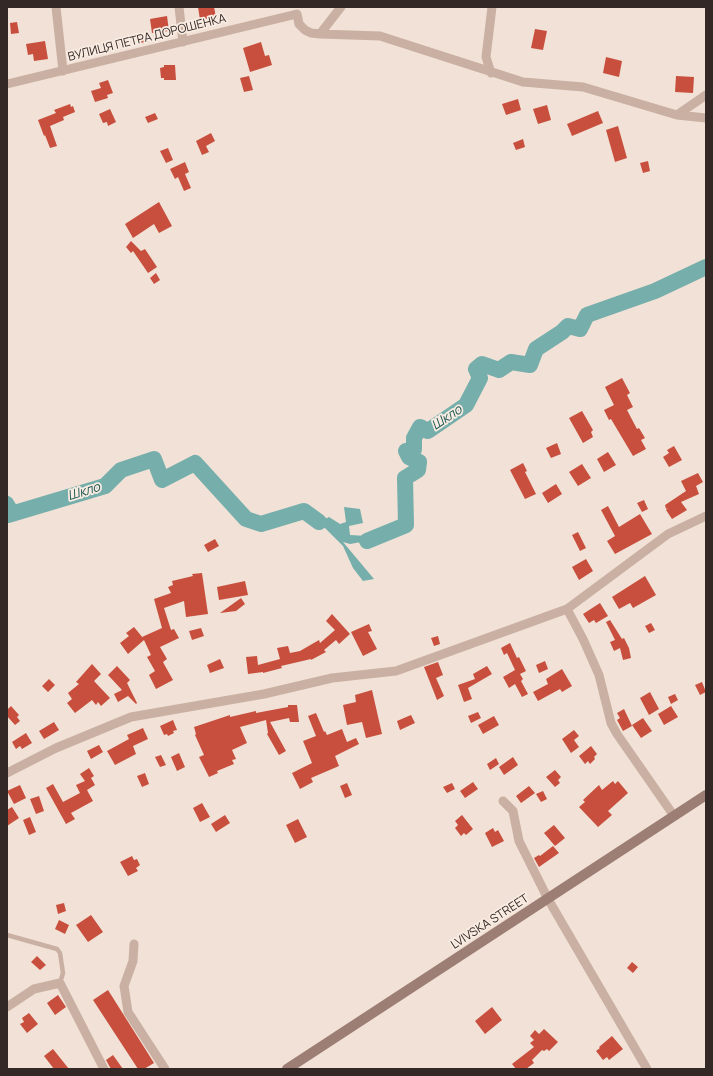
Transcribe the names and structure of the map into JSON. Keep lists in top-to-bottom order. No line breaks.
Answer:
{"streets":{"street":["ВУЛИЦЯ ПЕТРА ДОРОШЕНКА","LVIVSKA STREET"]},"water":["Шкло"]}
